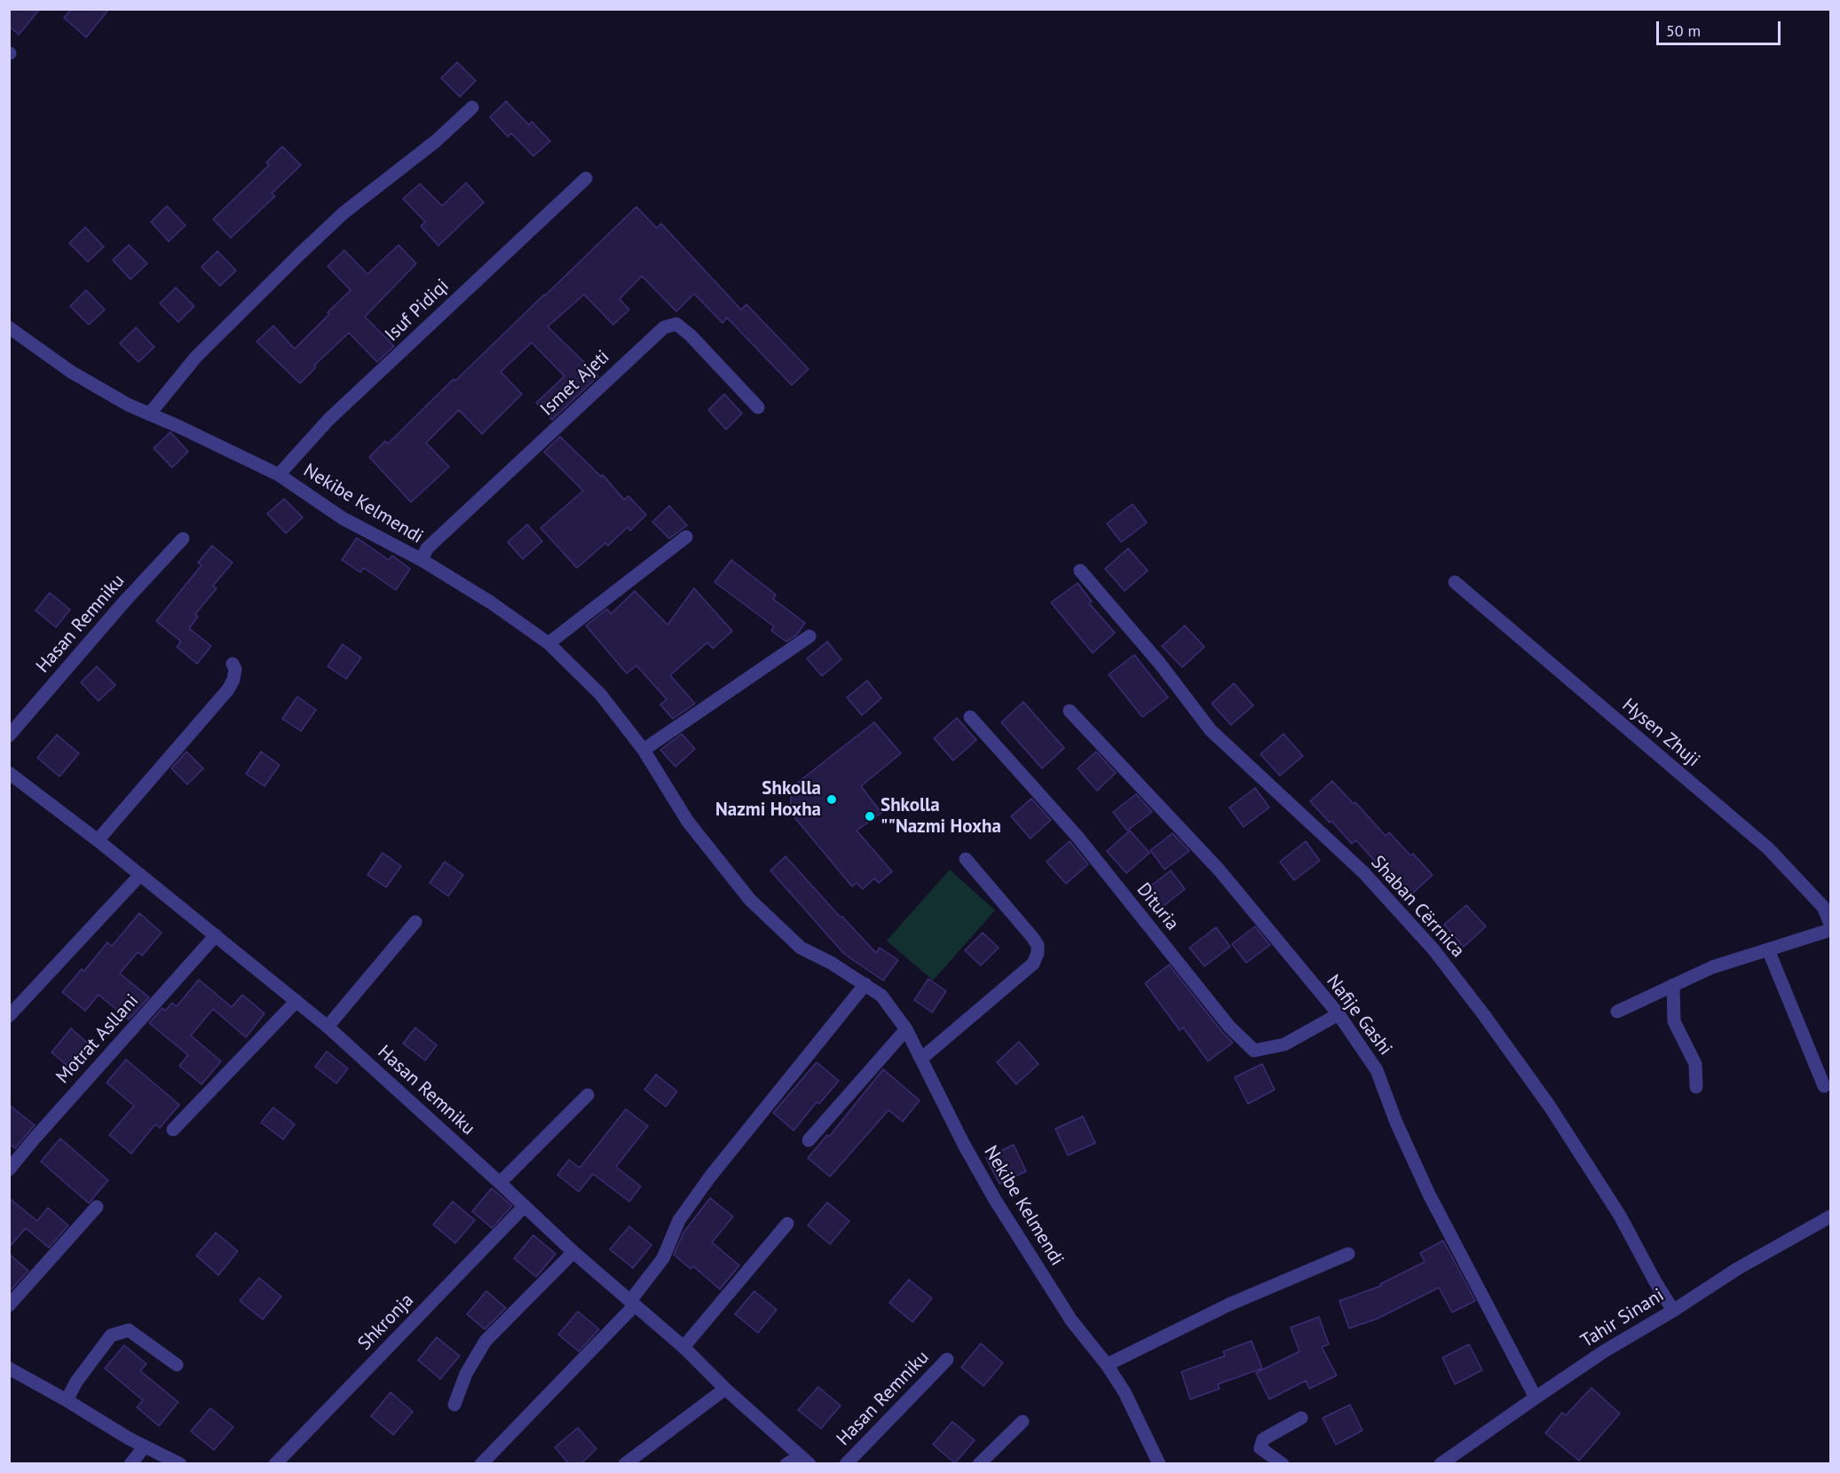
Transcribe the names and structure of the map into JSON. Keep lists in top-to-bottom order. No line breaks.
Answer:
{"streets":{"street":["Isuf Pidiqi","Ismet Ajeti","Nekibe Kelmendi","Hasan Remniku","Hysen Zhuji","Dituria","Shaban Cërrnica","Nafije Gashi","Motrat Asllani","Tahir Sinani","Shkronja"]},"crossings":[["Isuf Pidiqi","Nekibe Kelmendi"],["Ismet Ajeti","Nekibe Kelmendi"],["Hasan Remniku","Motrat Asllani"],["Hasan Remniku","Shkronja"],["Dituria","Nafije Gashi"],["Shaban Cërrnica","Tahir Sinani"],["Nafije Gashi","Tahir Sinani"]],"places":["Shkolla Nazmi Hoxha","Shkolla \"\"Nazmi Hoxha"],"scale_bar":"50 m"}
